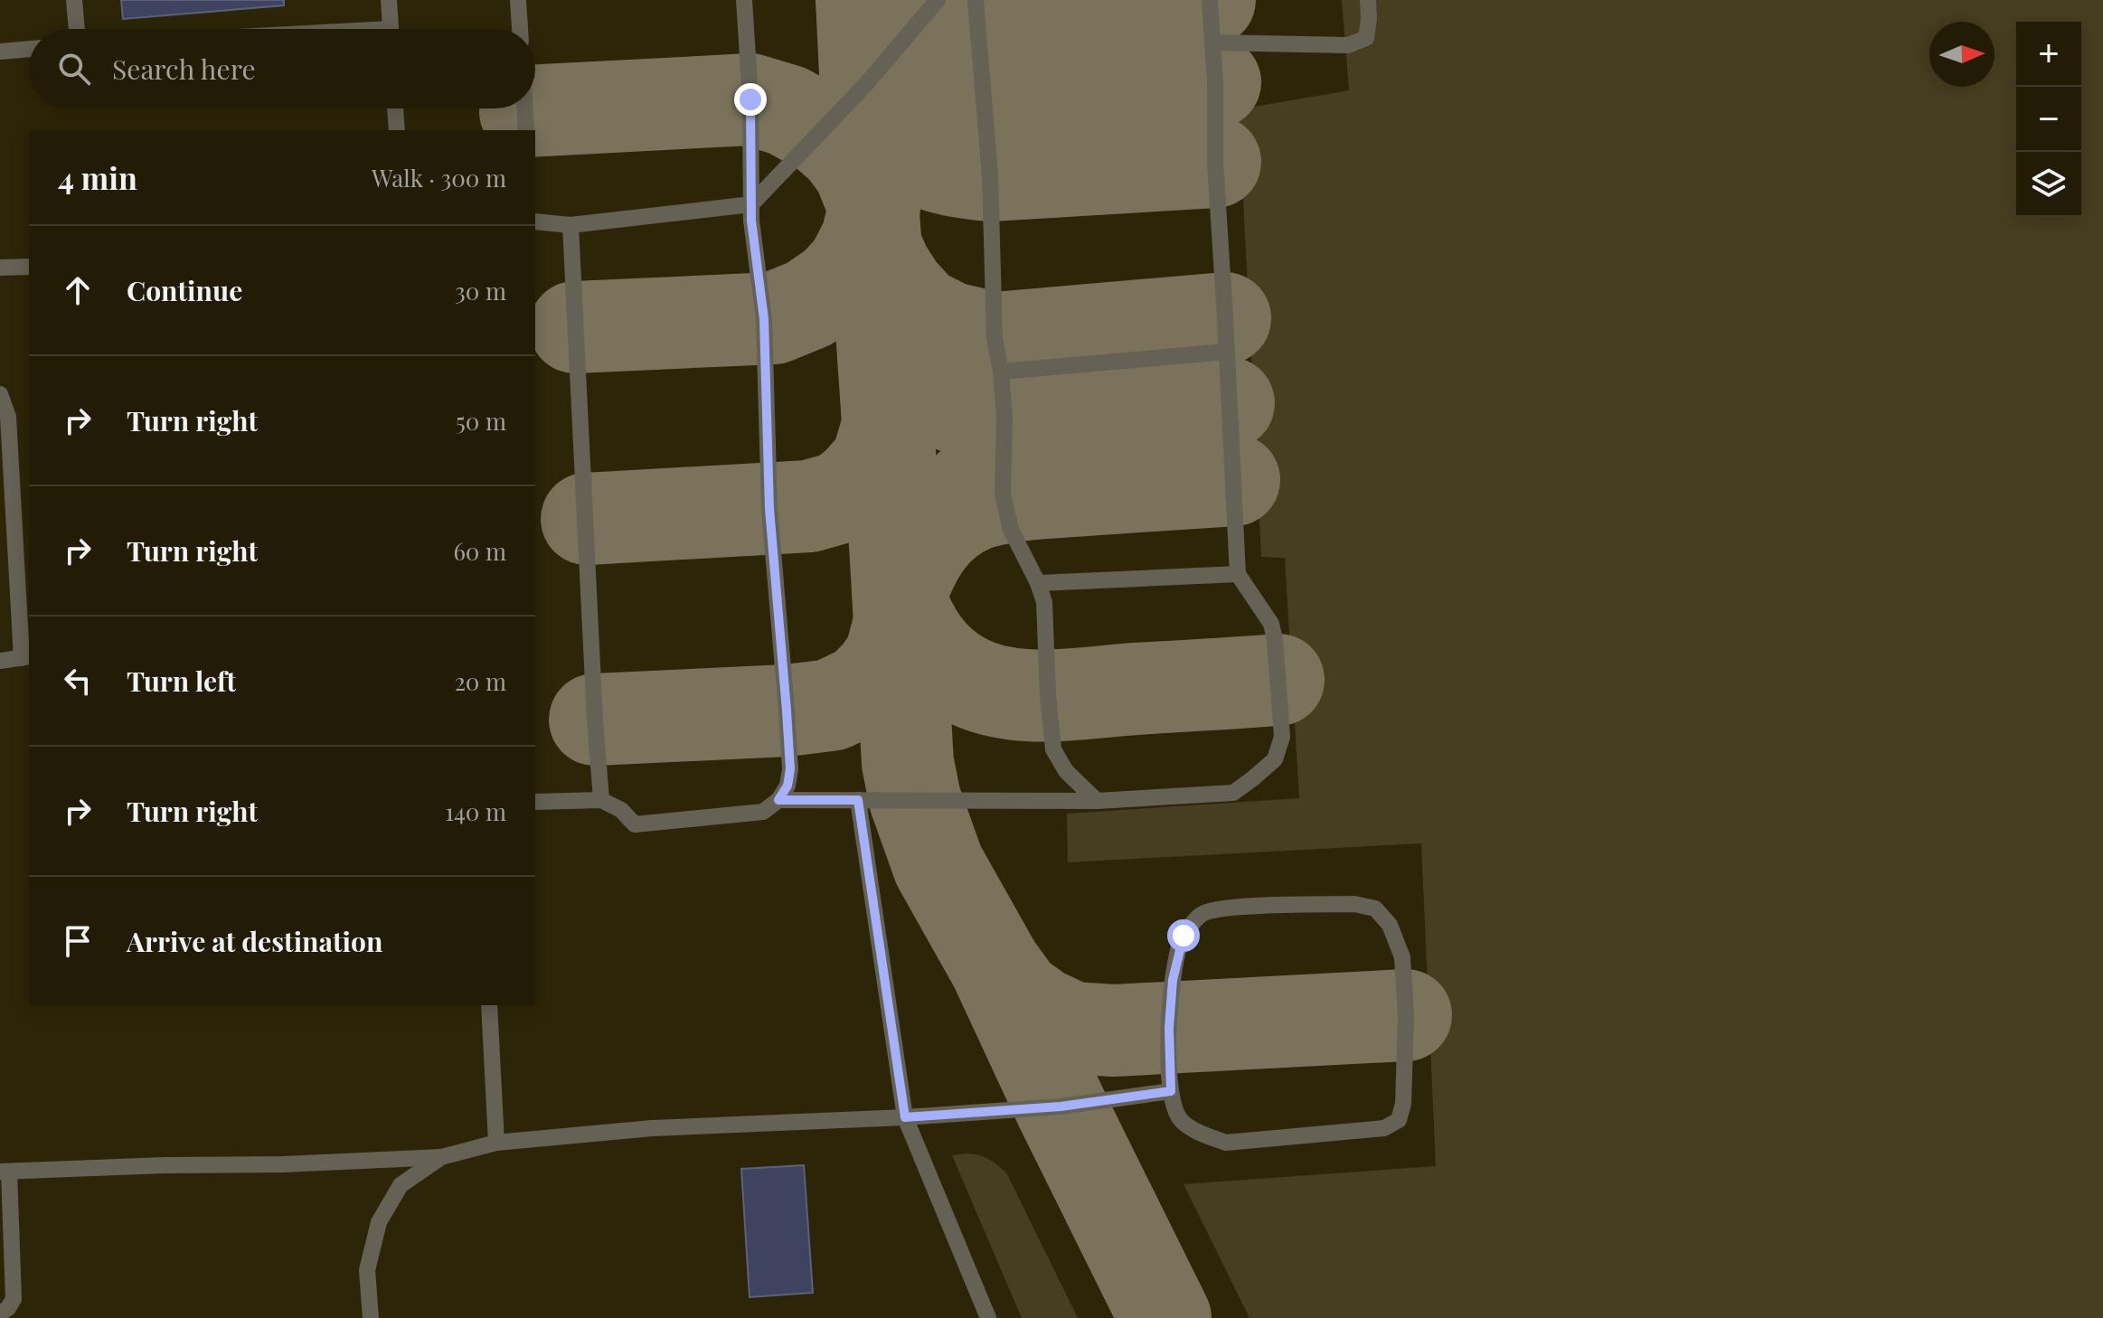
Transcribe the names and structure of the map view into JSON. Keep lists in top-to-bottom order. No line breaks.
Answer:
{"north":"right","page":{"map_buttons":["+","−"],"search":"Search here","heading":["4 min","Walk · 300 m"],"list":[["Continue","30 m"],["Turn right","50 m"],["Turn right","60 m"],["Turn left","20 m"],["Turn right","140 m"],"Arrive at destination"]}}
